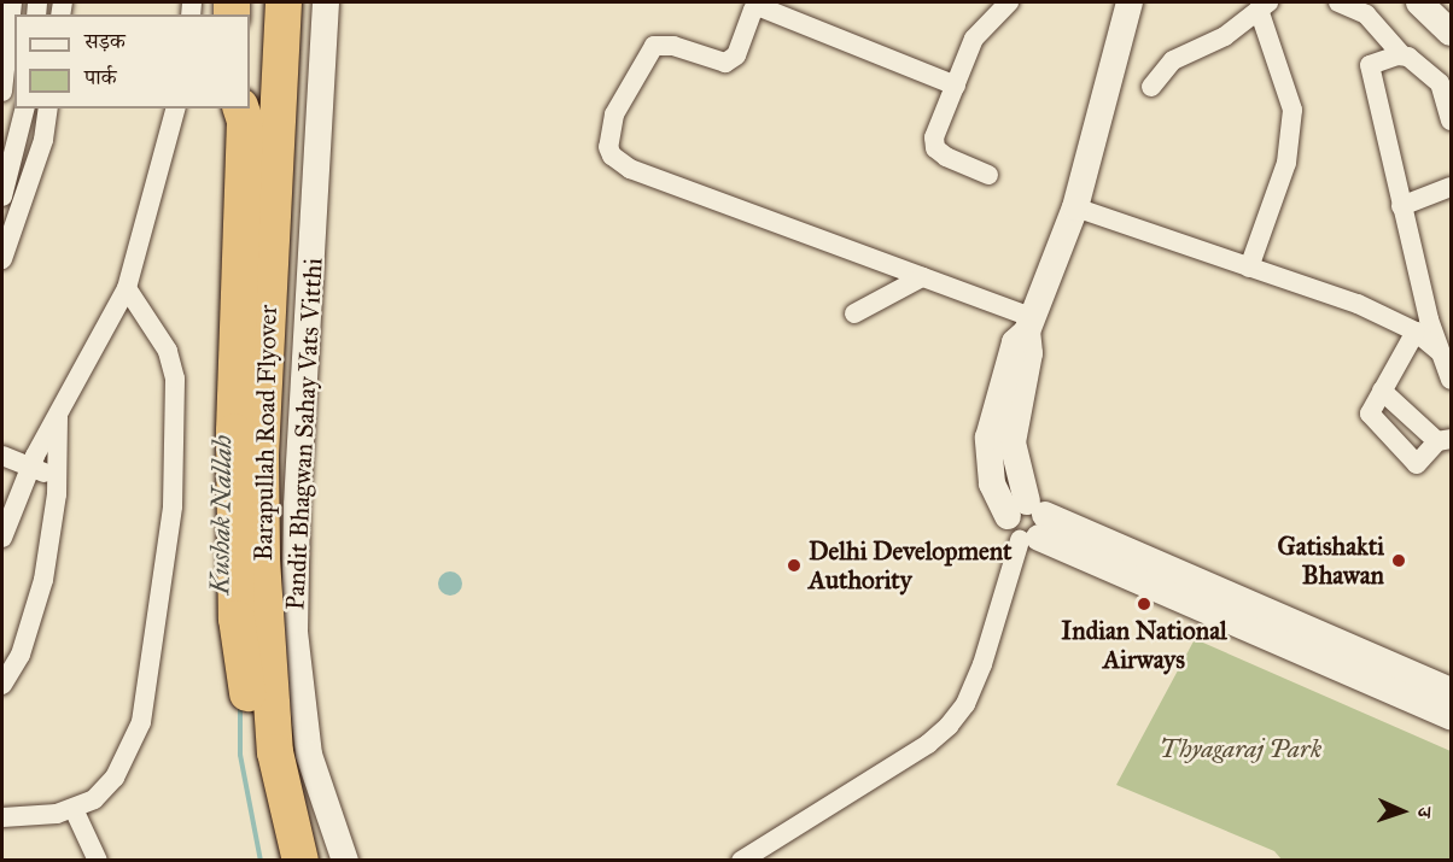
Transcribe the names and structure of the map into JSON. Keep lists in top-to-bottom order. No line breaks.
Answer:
{"streets":{"highway":["Barapullah Road Flyover"],"street":["Pandit Bhagwan Sahay Vats Vitthi"]},"water":["Kushak Nallah"],"parks":["Thyagaraj Park"],"places":["Gatishakti Bhawan","Delhi Development Authority","Indian National Airways"],"legend":["सड़क","पार्क"],"north":"right"}
